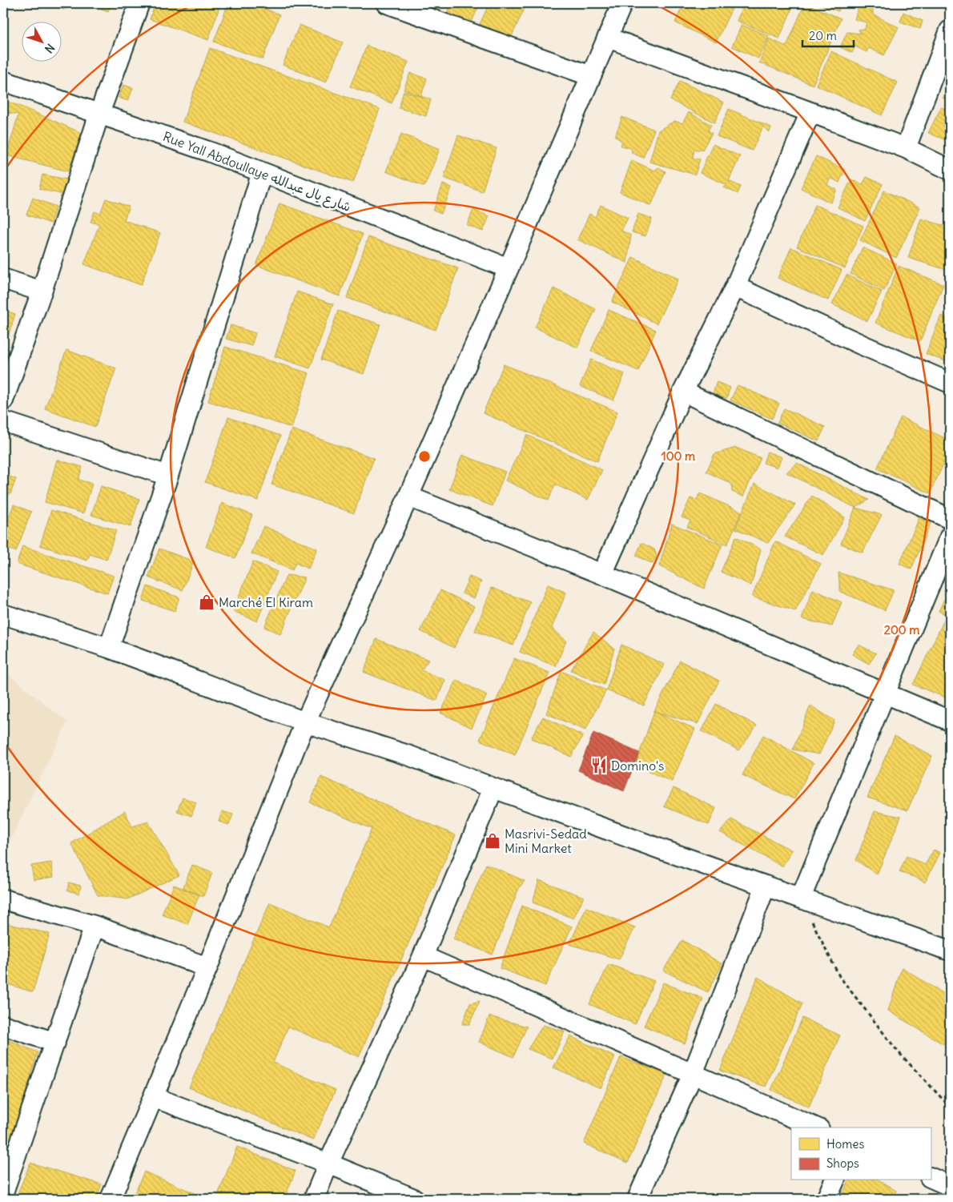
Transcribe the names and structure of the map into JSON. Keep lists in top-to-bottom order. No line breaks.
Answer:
{"streets":{"street":["Rue Yall Abdoullaye شارع يال عبدالله"]},"places":{"shop":["Marché El Kiram","Masrivi-Sedad Mini Market"],"restaurant":["Domino's"]},"legend":["Homes","Shops"],"scale_bar":"20 m","north":"bottom right","rings":["100 m","200 m"]}
